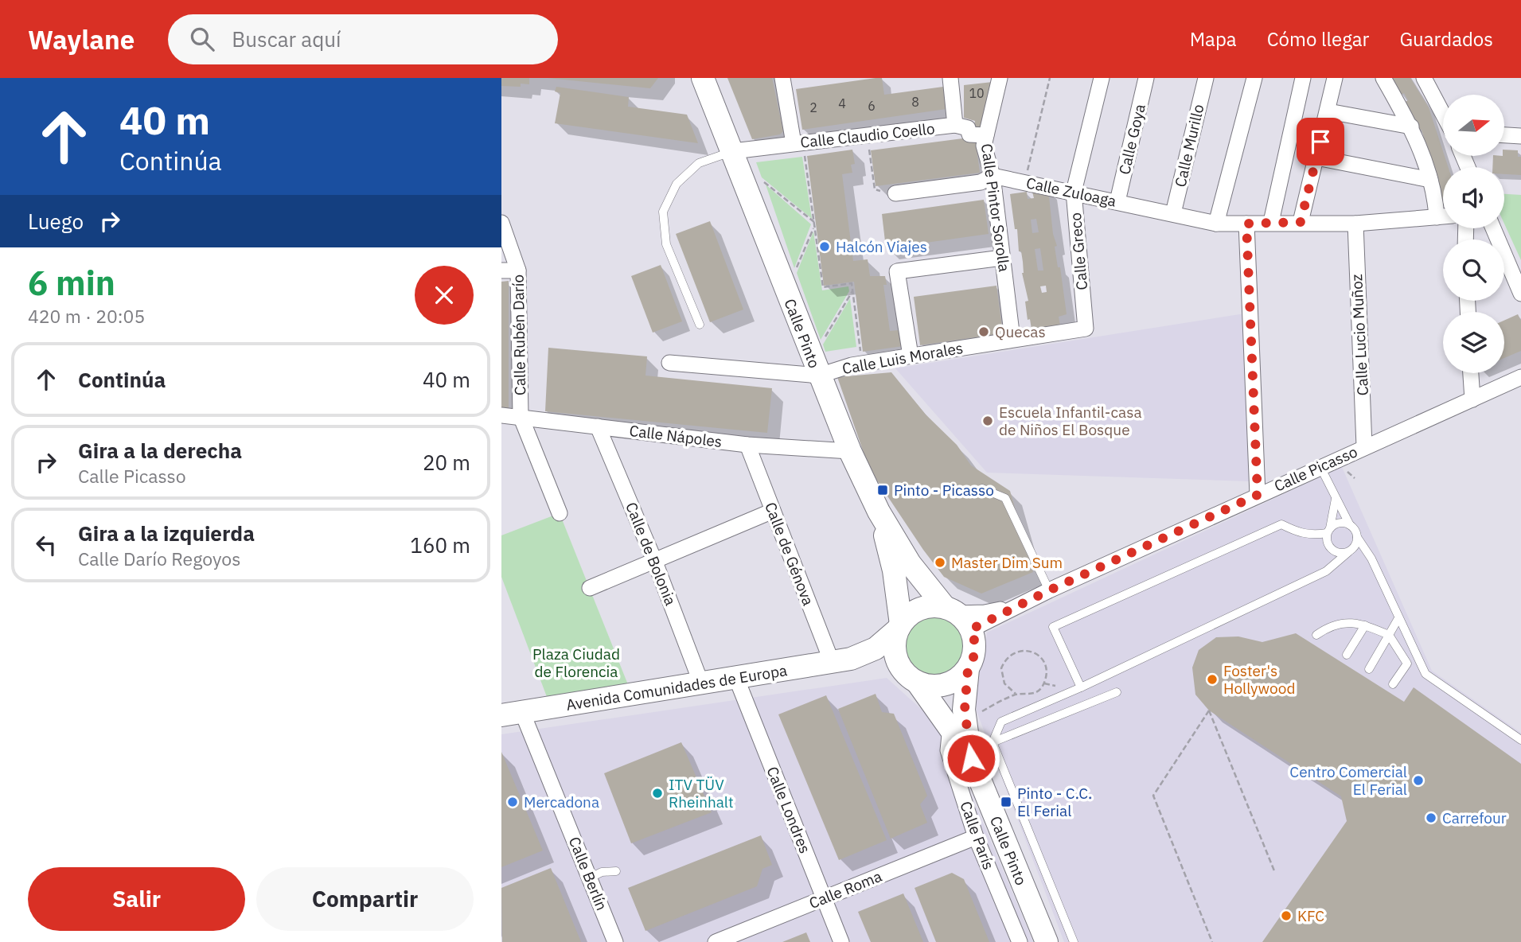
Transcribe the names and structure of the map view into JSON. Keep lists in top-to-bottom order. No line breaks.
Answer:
{"streets":{"main road":["Calle Pinto","Avenida Comunidades de Europa"],"street":["Calle Claudio Coello","Calle Goya","Calle Murillo","Calle Zuloaga","Calle Pintor Sorolla","Calle Greco","Calle Rubén Darío","Calle Lucio Muñoz","Calle Luis Morales","Calle Nápoles","Calle Picasso","Calle de Bolonia","Calle de Génova","Calle Londres","Calle París","Calle Berlín","Calle Roma"]},"crossings":[["Calle Claudio Coello","Calle Pinto"],["Calle Goya","Calle Zuloaga"],["Calle Murillo","Calle Zuloaga"],["Calle Zuloaga","Calle Pintor Sorolla"],["Calle Zuloaga","Calle Greco"],["Calle Zuloaga","Calle Lucio Muñoz"],["Calle Pintor Sorolla","Calle Luis Morales"],["Calle Greco","Calle Luis Morales"],["Calle Pinto","Calle Luis Morales"],["Calle Pinto","Calle Nápoles"],["Calle Pinto","Calle Picasso"],["Calle Pinto","Avenida Comunidades de Europa"],["Calle Pinto","Calle París"],["Calle Rubén Darío","Calle Nápoles"],["Calle Lucio Muñoz","Calle Picasso"],["Calle Nápoles","Calle de Bolonia"],["Calle Nápoles","Calle de Génova"],["Calle Picasso","Avenida Comunidades de Europa"],["Calle de Bolonia","Avenida Comunidades de Europa"],["Calle de Génova","Avenida Comunidades de Europa"],["Avenida Comunidades de Europa","Calle Londres"],["Avenida Comunidades de Europa","Calle Berlín"],["Calle Londres","Calle Roma"],["Calle París","Calle Roma"]],"parks":["Plaza Ciudad de Florencia"],"places":{"other":["Halcón Viajes","Quecas","Escuela Infantil-casa de Niños El Bosque","Master Dim Sum","Foster's Hollywood","Centro Comercial El Ferial","ITV TÜV Rheinhalt","Mercadona","Carrefour","KFC"],"transit":["Pinto - Picasso","Pinto - C.C. El Ferial"]},"house_numbers":["10","8","4","6","2"],"north":"right","page":{"header":"Waylane","search":"Buscar aquí","nav":["Mapa","Cómo llegar","Guardados"],"turn":["40 m","Continúa"],"then":"Luego","heading":["6 min","420 m · 20:05"],"list":[{"name":"Continúa","value":"40 m"},{"name":"Gira a la derecha","note":"Calle Picasso","value":"20 m"},{"name":"Gira a la izquierda","note":"Calle Darío Regoyos","value":"160 m"}],"buttons":["Salir","Compartir"]}}
